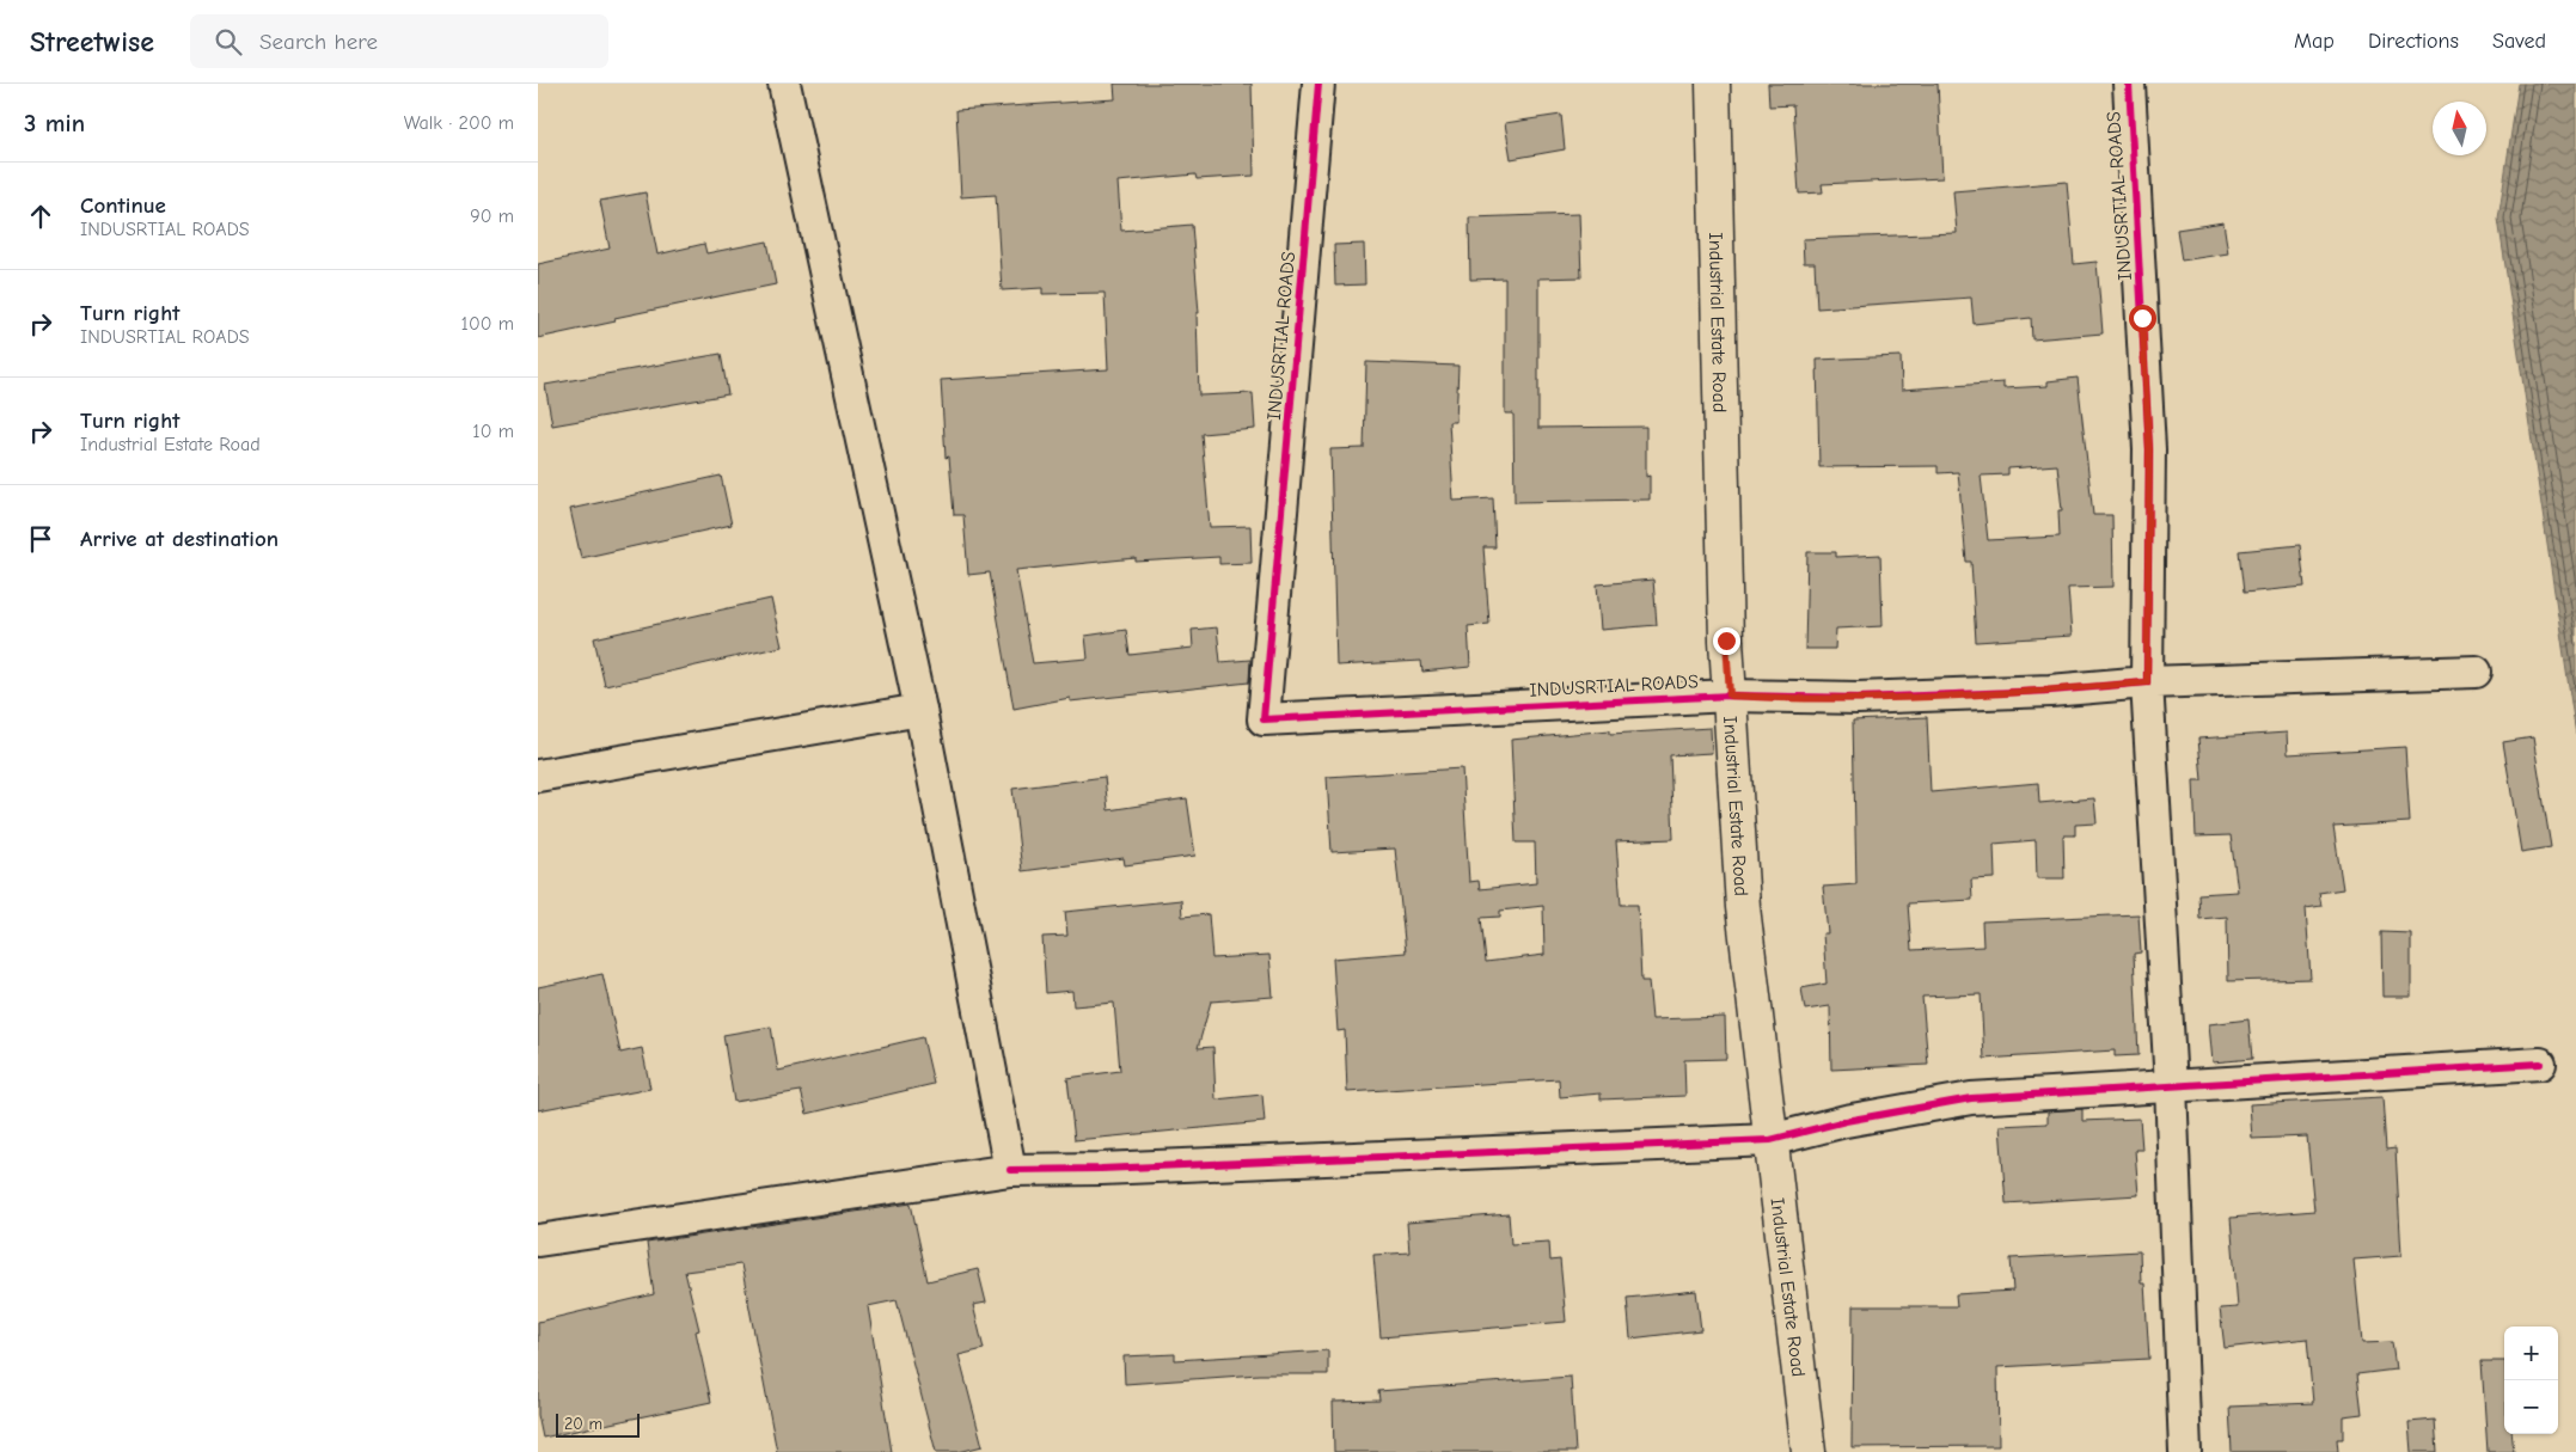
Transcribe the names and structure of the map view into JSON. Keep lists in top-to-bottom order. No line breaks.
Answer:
{"streets":{"main road":["Industrial Estate Road"],"street":["INDUSRTIAL ROADS"]},"crossings":[["INDUSRTIAL ROADS","Industrial Estate Road"]],"scale_bar":"20 m","north":"top","page":{"header":"Streetwise","search":"Search here","nav":["Map","Directions","Saved"],"heading":["3 min","Walk · 200 m"],"list":[["Continue","INDUSRTIAL ROADS","90 m"],["Turn right","INDUSRTIAL ROADS","100 m"],["Turn right","Industrial Estate Road","10 m"],"Arrive at destination"],"map_buttons":["+","−"],"scale":"20 m"}}
